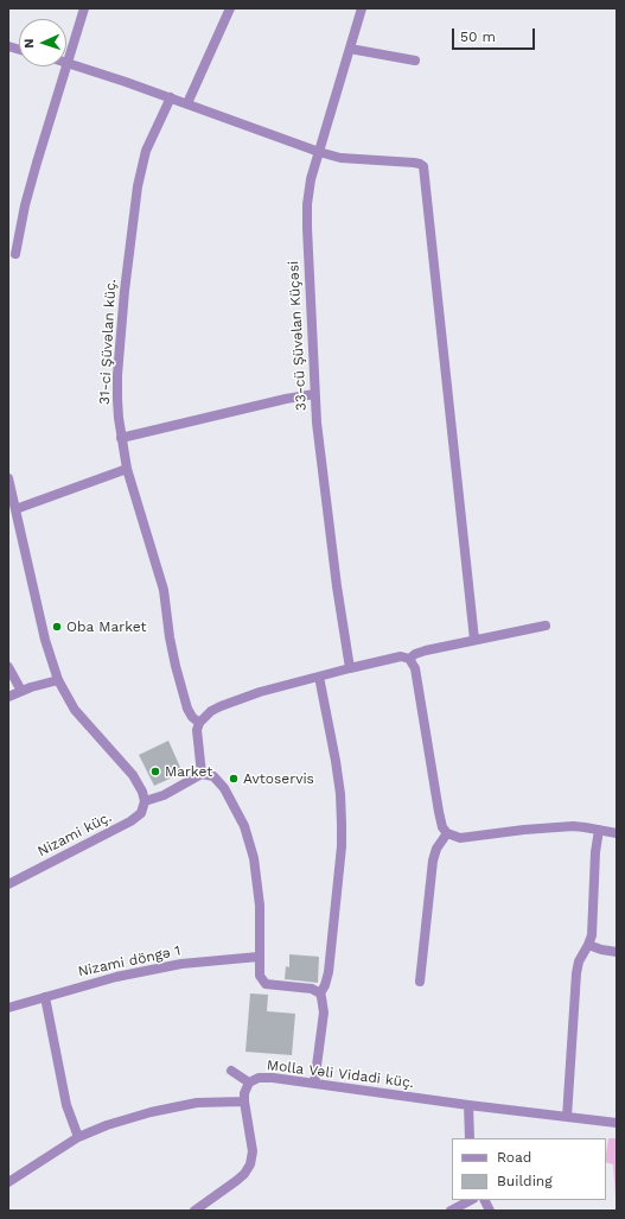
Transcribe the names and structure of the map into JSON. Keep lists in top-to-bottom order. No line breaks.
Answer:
{"streets":{"street":["33-cü Şüvəlan Küçəsi","31-ci Şüvəlan küç.","Nizami küç.","Nizami döngə 1","Molla Vəli Vidadi küç."]},"places":["Oba Market","Market","Avtoservis"],"legend":["Road","Building"],"scale_bar":"50 m","north":"left"}
